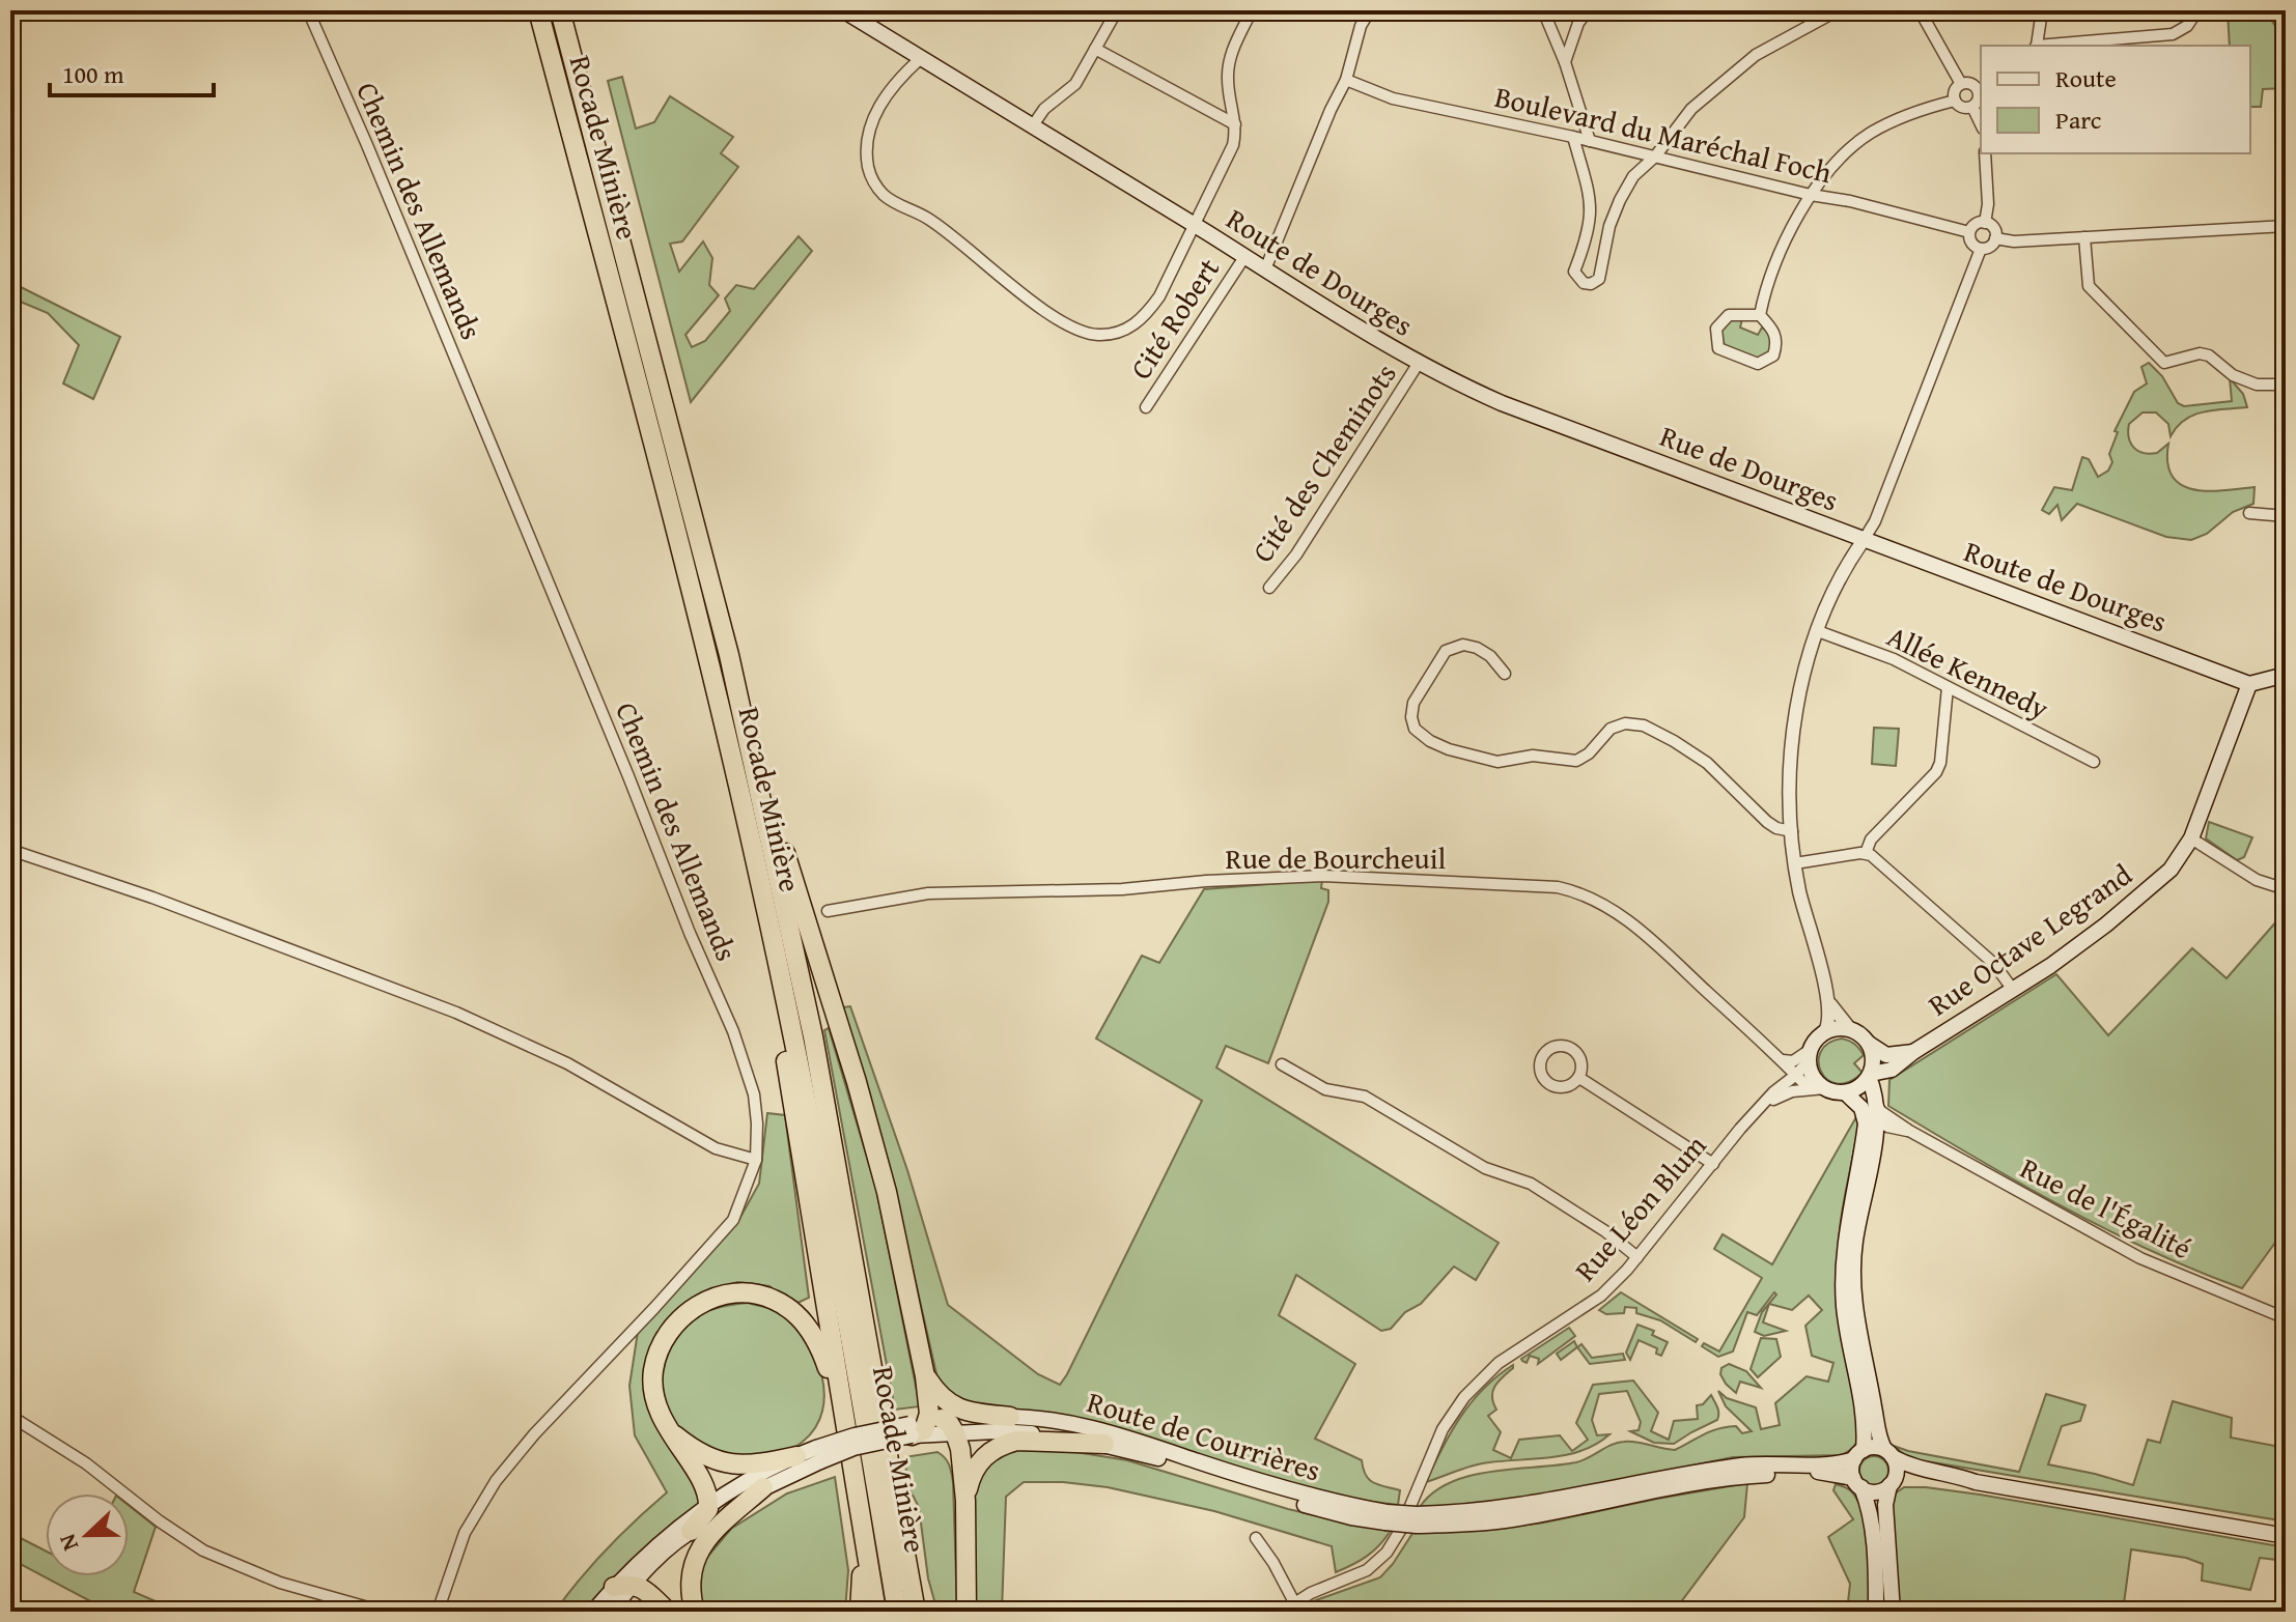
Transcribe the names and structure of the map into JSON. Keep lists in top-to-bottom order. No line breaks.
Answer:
{"streets":{"highway":["Rocade Minière"],"main road":["Route de Dourges","Rue de Dourges","Rue Octave Legrand","Route de Courrières"],"street":["Boulevard du Maréchal Foch","Chemin des Allemands","Cité Robert","Cité des Cheminots","Allée Kennedy","Rue de Bourcheuil","Rue Léon Blum","Rue de l'Égalité"]},"crossings":[["Route de Dourges","Cité Robert"],["Route de Dourges","Cité des Cheminots"],["Route de Dourges","Rue de Dourges"],["Route de Dourges","Rue Octave Legrand"],["Rue de Bourcheuil","Rue Octave Legrand"],["Rue de Bourcheuil","Rue Léon Blum"],["Rue Octave Legrand","Rue Léon Blum"]],"legend":["Route","Parc"],"scale_bar":"100 m","north":"left"}
